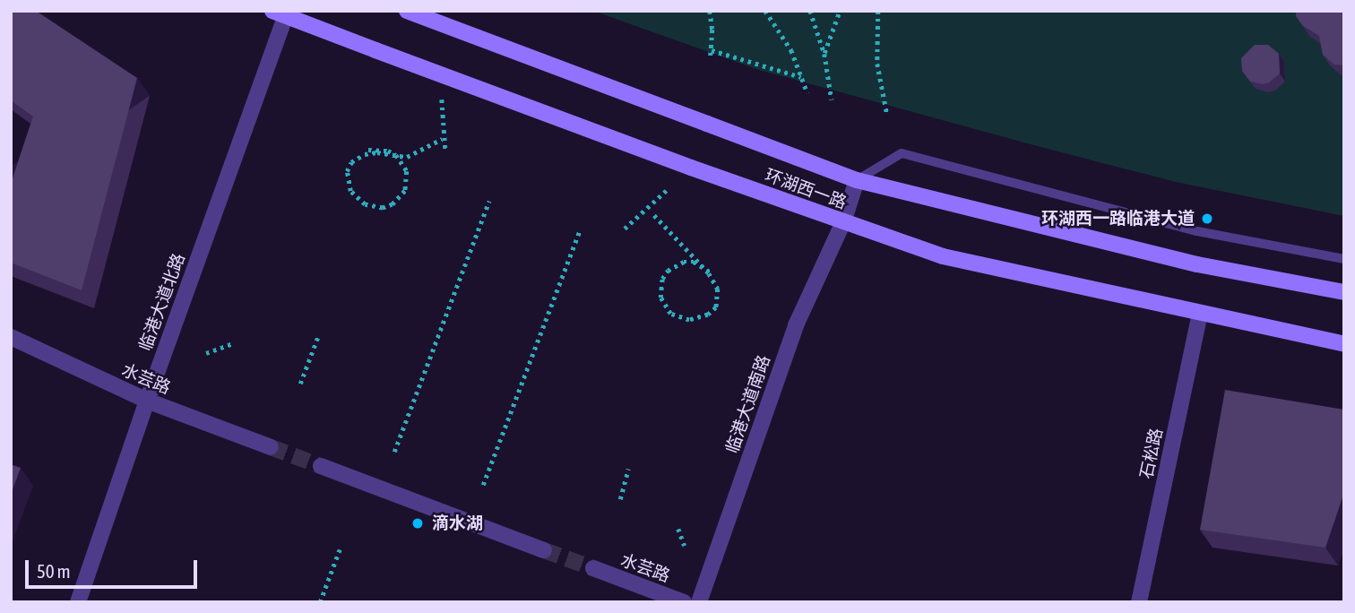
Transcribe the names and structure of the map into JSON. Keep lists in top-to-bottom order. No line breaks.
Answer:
{"streets":{"main road":["环湖西一路"],"street":["临港大道北路","水芸路","临港大道南路","石松路"]},"crossings":[["环湖西一路","临港大道北路"],["环湖西一路","临港大道南路"],["环湖西一路","石松路"],["临港大道北路","水芸路"]],"places":["环湖西一路临港大道","滴水湖"],"scale_bar":"50 m"}
